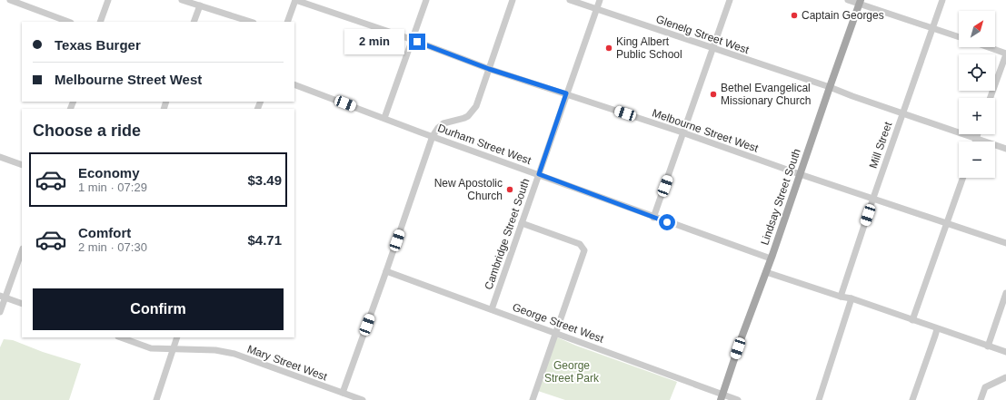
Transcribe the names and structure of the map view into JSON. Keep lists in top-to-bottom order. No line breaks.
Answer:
{"streets":{"main road":["Lindsay Street South"],"street":["Glenelg Street West","Melbourne Street West","Durham Street West","Mill Street","Cambridge Street South","George Street West","Mary Street West"]},"crossings":[["Glenelg Street West","Mill Street"],["Glenelg Street West","Lindsay Street South"],["Glenelg Street West","Cambridge Street South"],["Melbourne Street West","Mill Street"],["Melbourne Street West","Lindsay Street South"],["Melbourne Street West","Cambridge Street South"],["Durham Street West","Lindsay Street South"],["Durham Street West","Cambridge Street South"],["Lindsay Street South","George Street West"],["Cambridge Street South","George Street West"]],"parks":["George Street Park"],"places":["Captain Georges","King Albert Public School","Bethel Evangelical Missionary Church","New Apostolic Church"],"north":"top right","page":{"map_buttons":["+","−"],"banner":["Texas Burger","Melbourne Street West"],"bubble":"2 min","heading":"Choose a ride","list":[{"name":"Economy","note":"1 min · 07:29","value":"$3.49"},{"name":"Comfort","note":"2 min · 07:30","value":"$4.71"}],"buttons":"Confirm"}}
